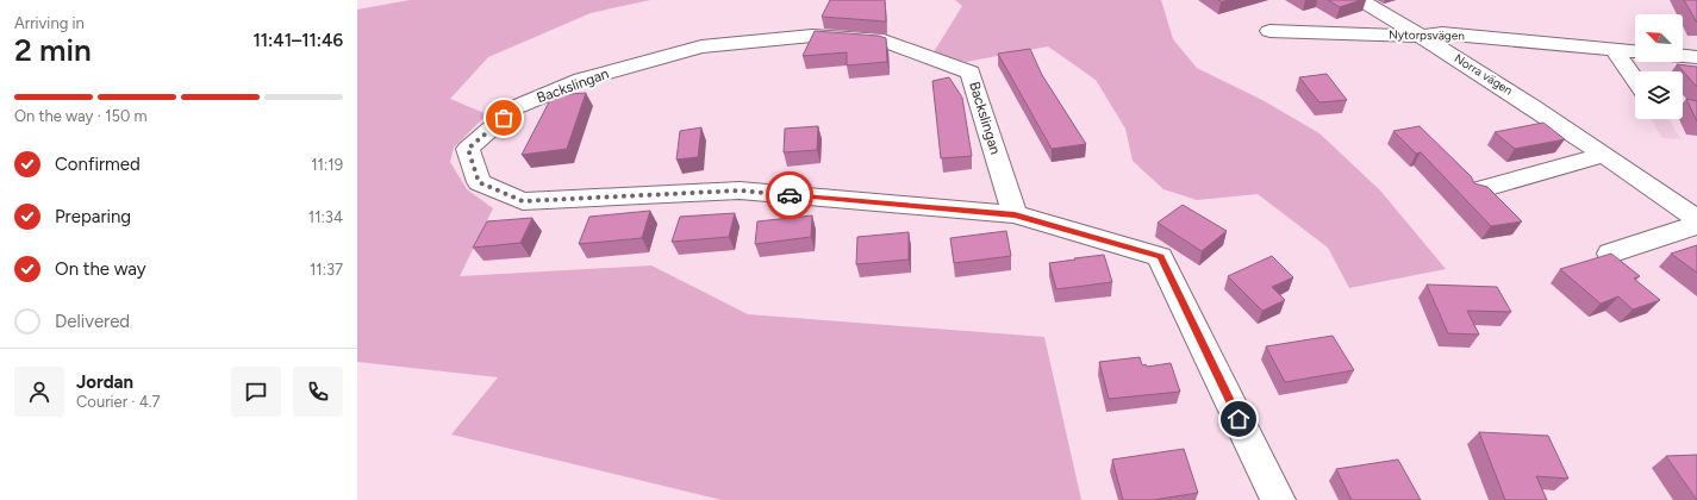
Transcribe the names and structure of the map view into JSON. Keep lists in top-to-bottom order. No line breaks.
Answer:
{"streets":{"street":["Nytorpsvägen","Norra vägen","Backslingan"]},"crossings":[["Nytorpsvägen","Norra vägen"]],"north":"top left","page":{"heading":["2 min","Arriving in","11:41–11:46"],"panel":["Jordan","Courier · 4.7"],"bar":"On the way · 150 m","list":[["Confirmed","11:19"],["Preparing","11:34"],["On the way","11:37"],"Delivered"]}}
